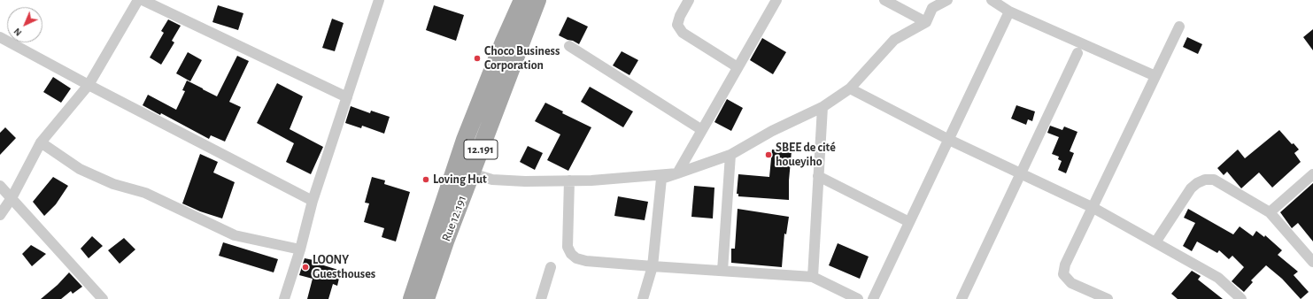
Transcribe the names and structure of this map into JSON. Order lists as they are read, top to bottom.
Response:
{
  "streets": {
    "main road": ["12.191", "Rue 12.191"]
  },
  "places": [
    "Choco Business Corporation",
    "SBEE de cité houeyiho",
    "Loving Hut",
    "LOONY Guesthouses"
  ],
  "north": "bottom left"
}
